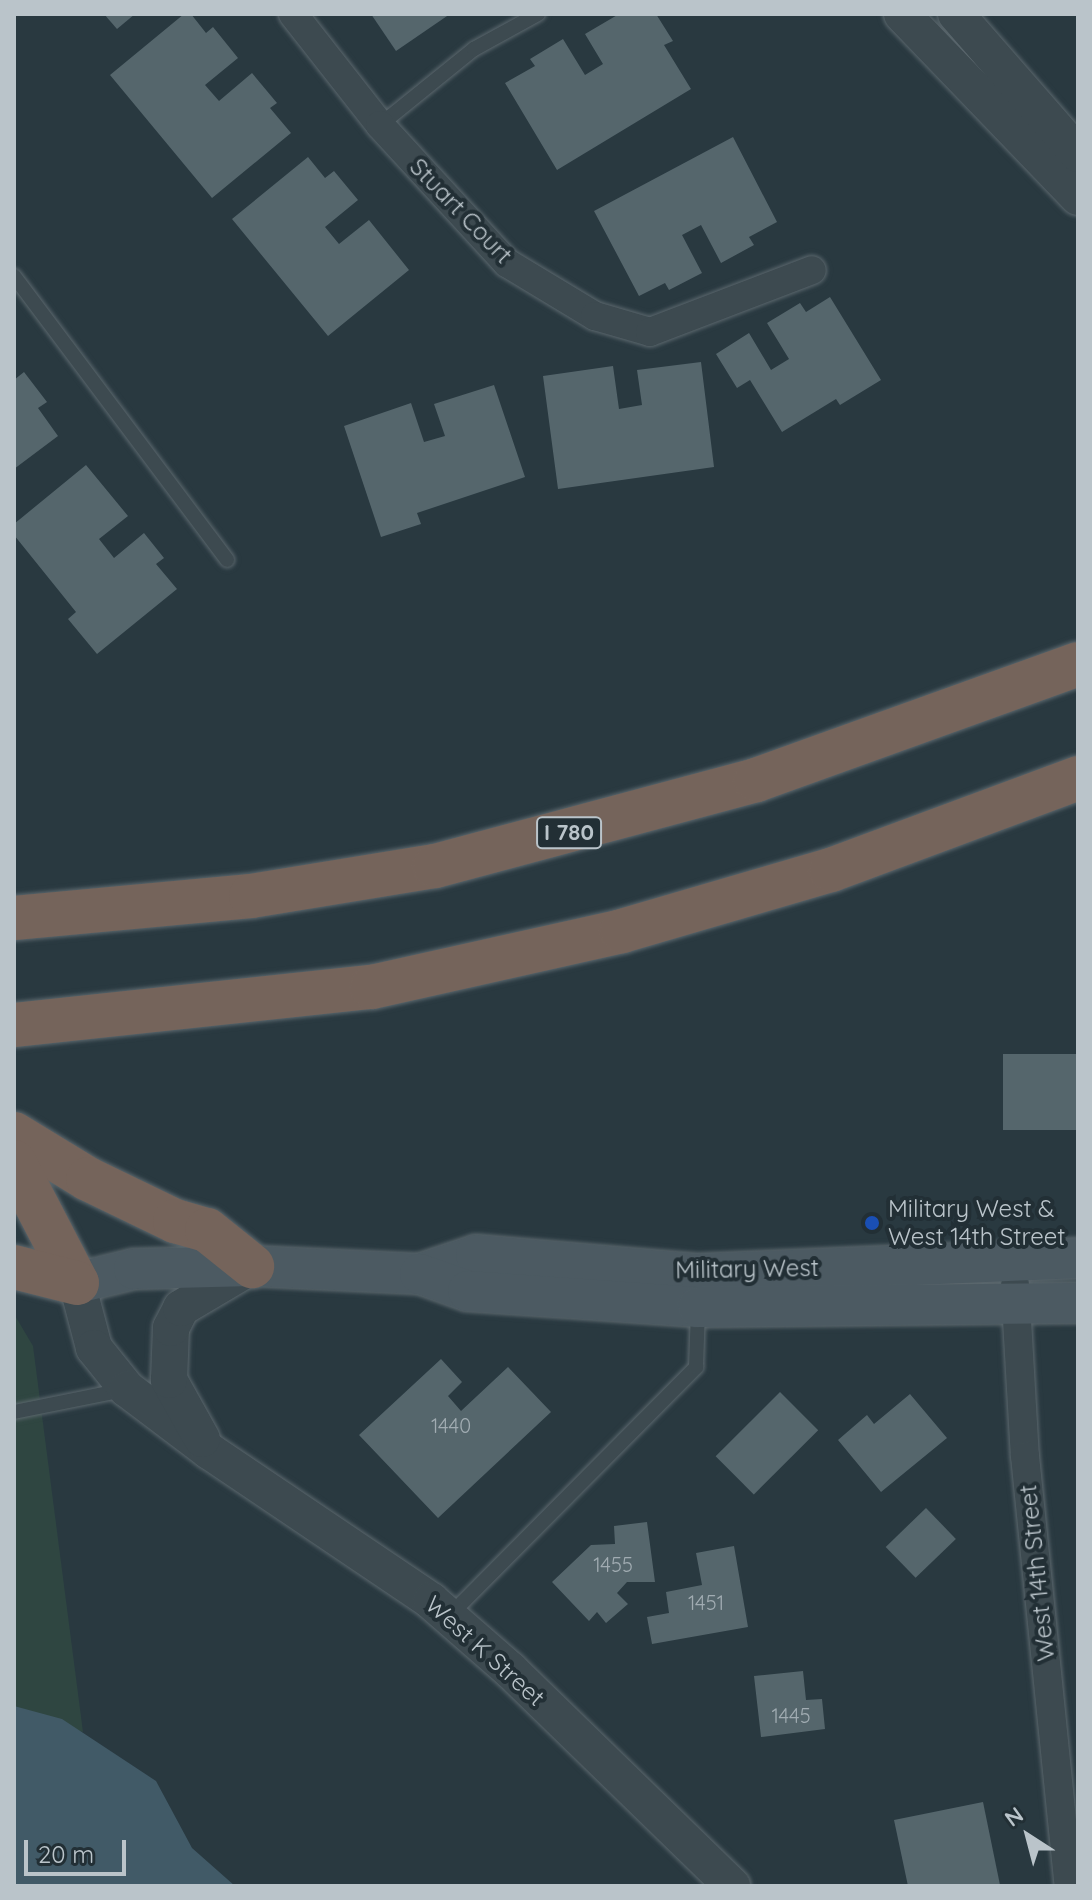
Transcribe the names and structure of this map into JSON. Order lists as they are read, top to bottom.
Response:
{
  "streets": {
    "highway": ["I 780"],
    "main road": ["Military West"],
    "street": ["Stuart Court", "West 14th Street", "West K Street"]
  },
  "crossings": [
    ["Military West", "West 14th Street"],
    ["Military West", "West K Street"]
  ],
  "places": ["Military West & West 14th Street"],
  "house_numbers": [
    "1440",
    "1455",
    "1451",
    "1445"
  ],
  "scale_bar": "20 m",
  "north": "top left"
}
